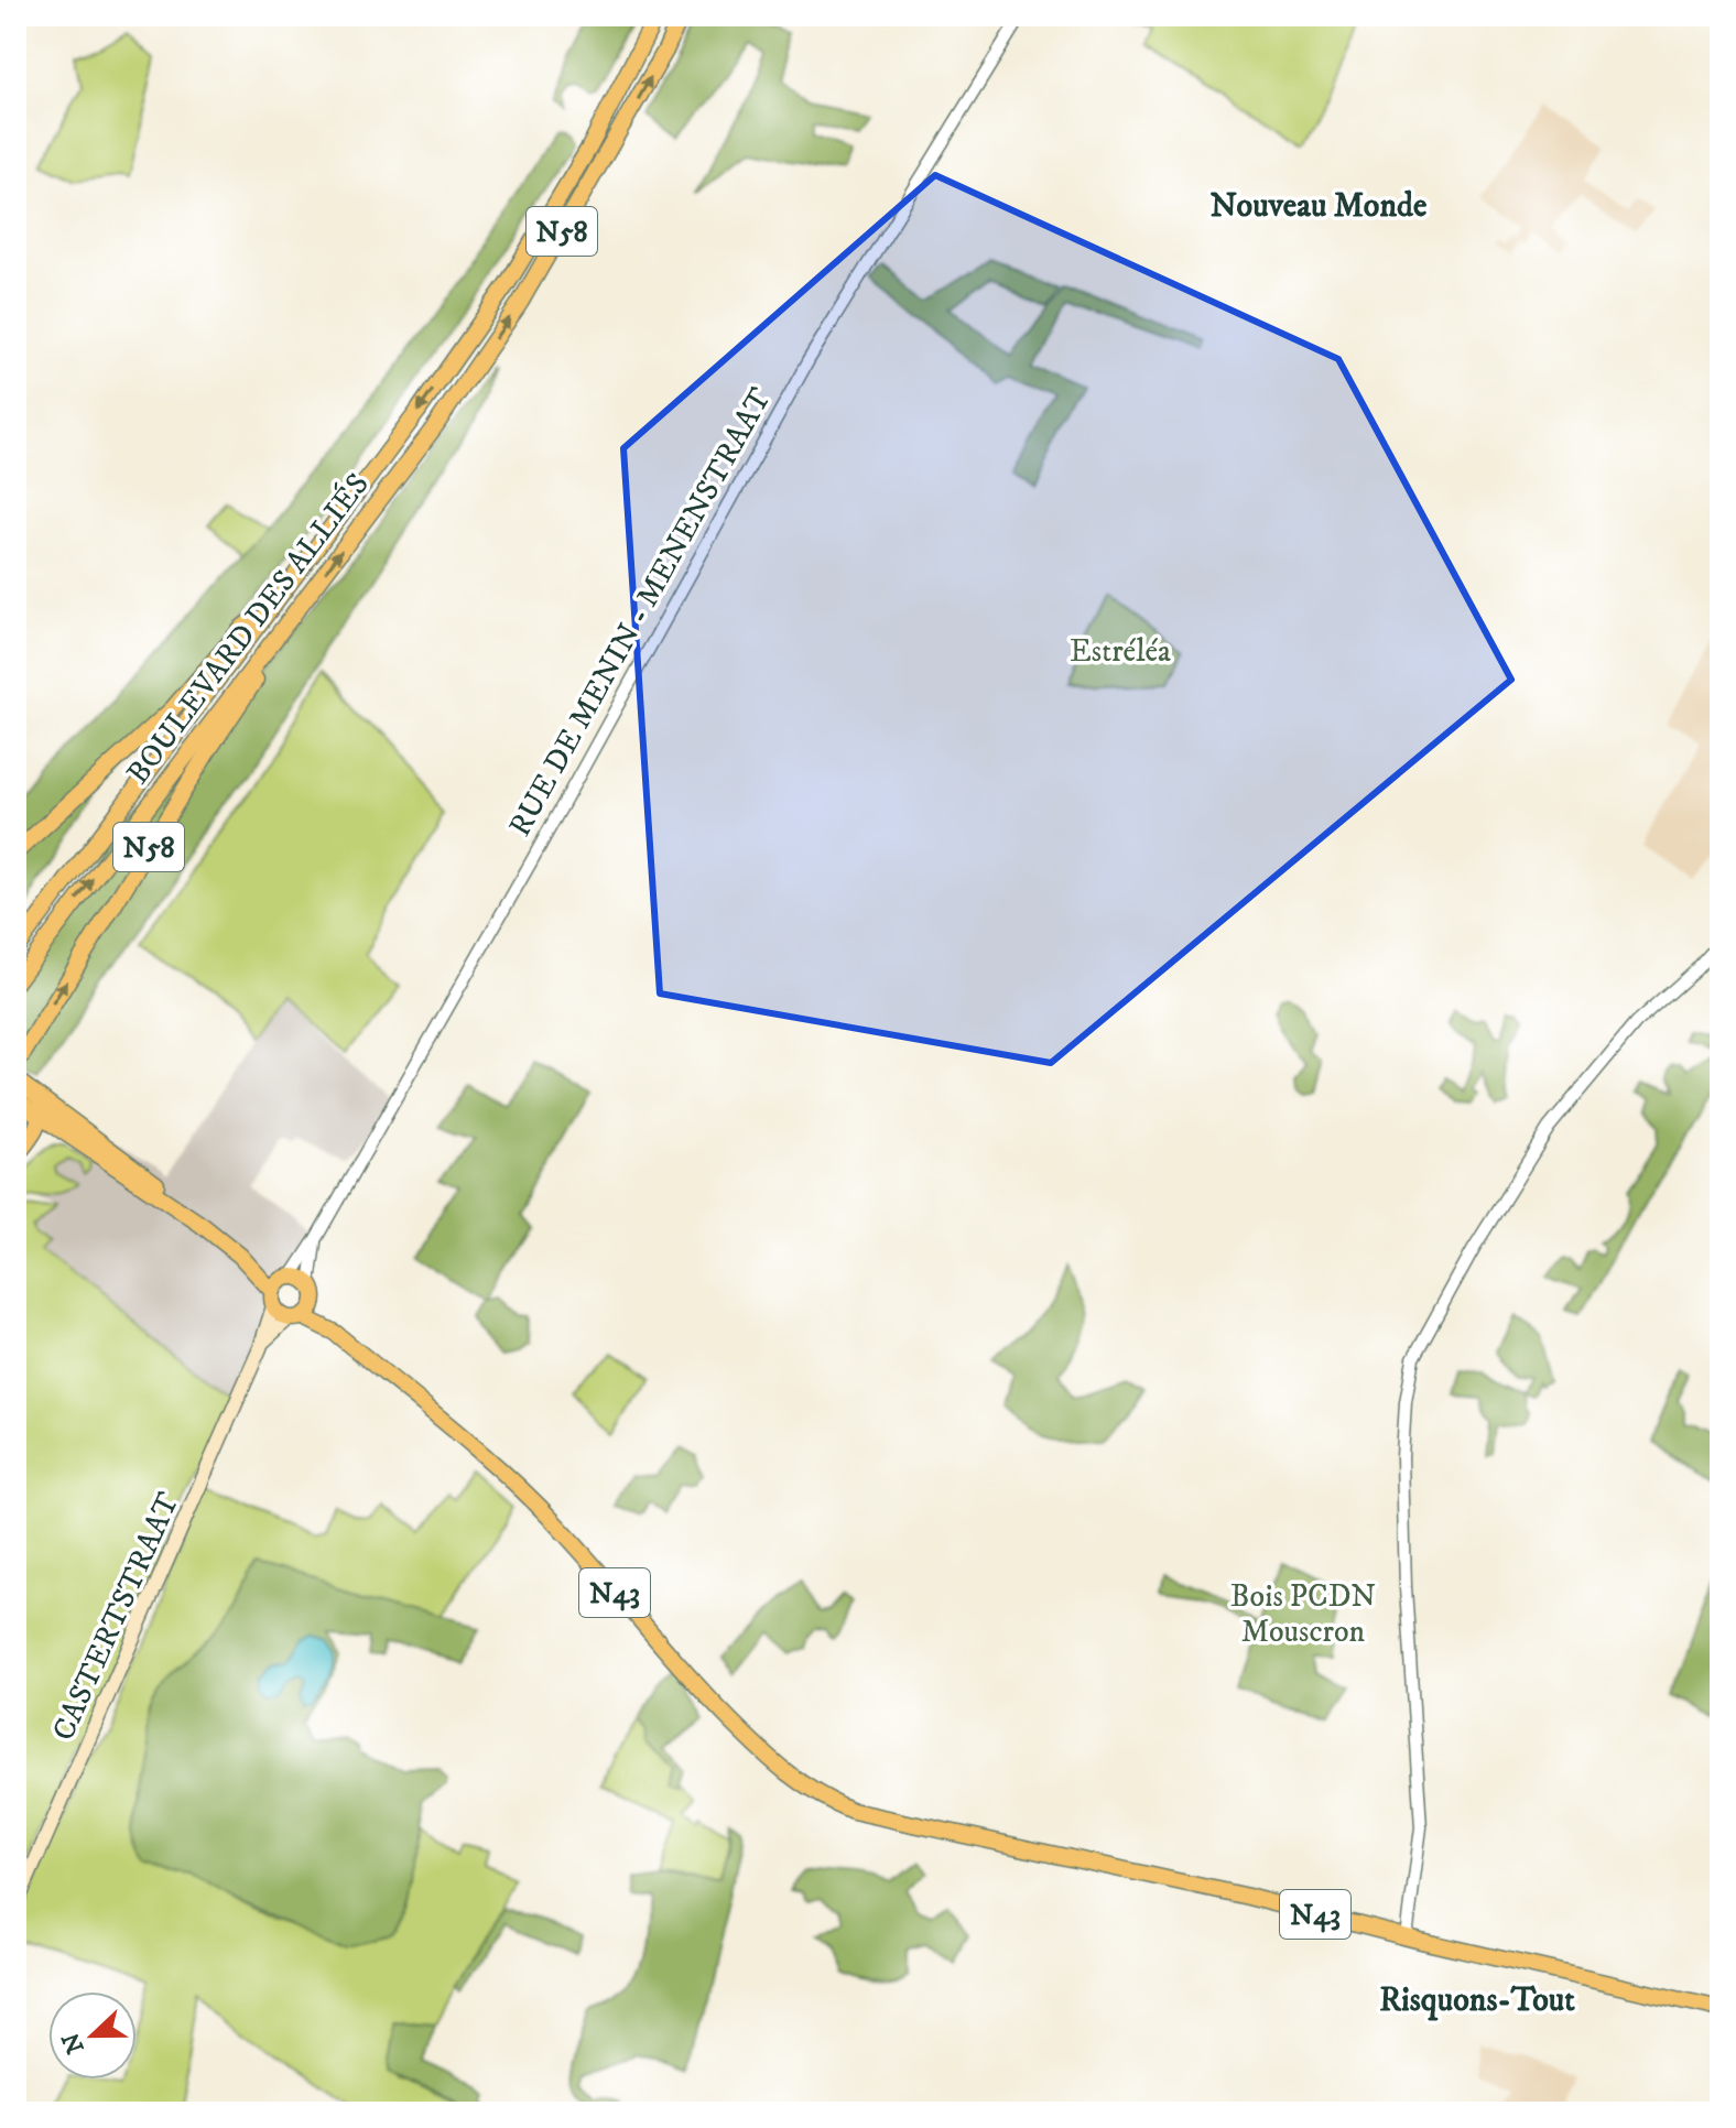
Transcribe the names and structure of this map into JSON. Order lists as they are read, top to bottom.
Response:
{
  "streets": {
    "main road": [
      "N58",
      "BOULEVARD DES ALLIÉS",
      "N43",
      "CASTERTSTRAAT"
    ],
    "street": ["RUE DE MENIN - MENENSTRAAT"]
  },
  "crossings": [
    ["N58", "BOULEVARD DES ALLIÉS"],
    ["RUE DE MENIN - MENENSTRAAT", "N43"],
    ["RUE DE MENIN - MENENSTRAAT", "CASTERTSTRAAT"],
    ["N43", "CASTERTSTRAAT"]
  ],
  "districts": ["Nouveau Monde", "Risquons-Tout"],
  "parks": ["Estréléa", "Bois PCDN Mouscron"],
  "north": "left"
}
